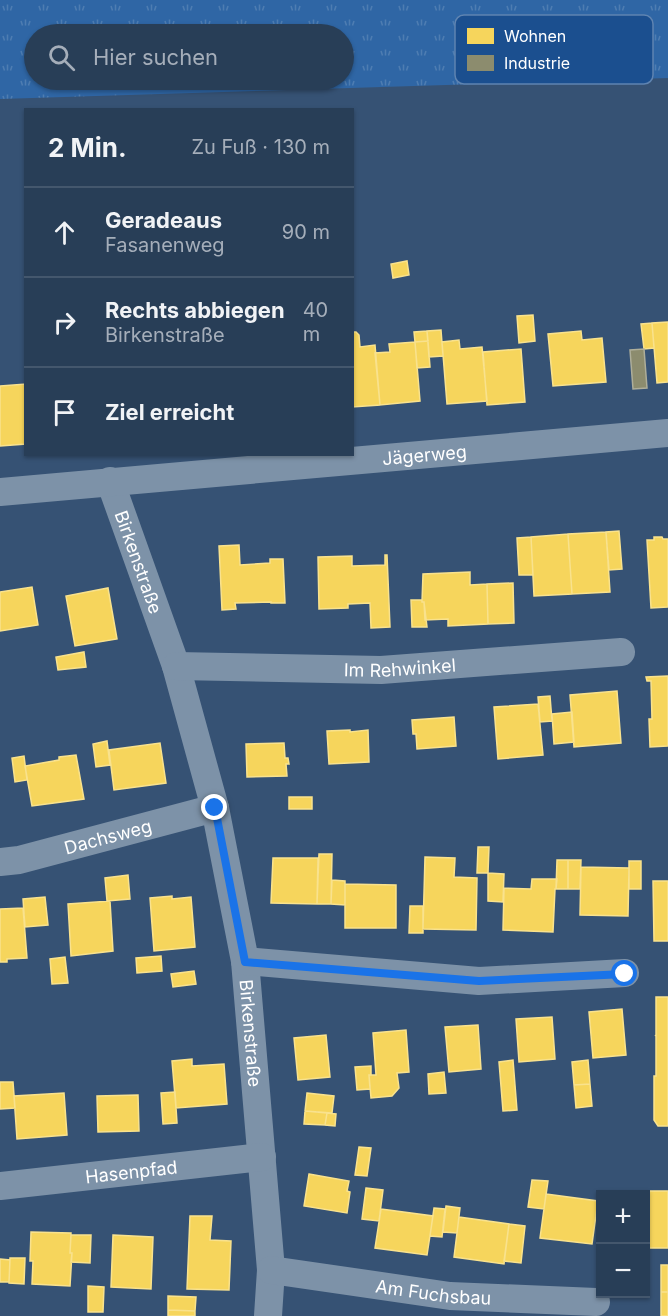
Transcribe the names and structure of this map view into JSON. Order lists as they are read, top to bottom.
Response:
{
  "streets": {
    "street": [
      "Jägerweg",
      "Birkenstraße",
      "Im Rehwinkel",
      "Dachsweg",
      "Hasenpfad",
      "Am Fuchsbau"
    ]
  },
  "crossings": [
    ["Jägerweg", "Birkenstraße"],
    ["Birkenstraße", "Im Rehwinkel"],
    ["Birkenstraße", "Dachsweg"],
    ["Birkenstraße", "Hasenpfad"],
    ["Birkenstraße", "Am Fuchsbau"]
  ],
  "legend": ["Wohnen", "Industrie"],
  "page": {
    "search": "Hier suchen",
    "heading": ["2 Min.", "Zu Fuß · 130 m"],
    "list": [
      ["Geradeaus", "Fasanenweg", "90 m"],
      ["Rechts abbiegen", "Birkenstraße", "40 m"],
      "Ziel erreicht"
    ],
    "map_buttons": ["+", "−"]
  }
}
